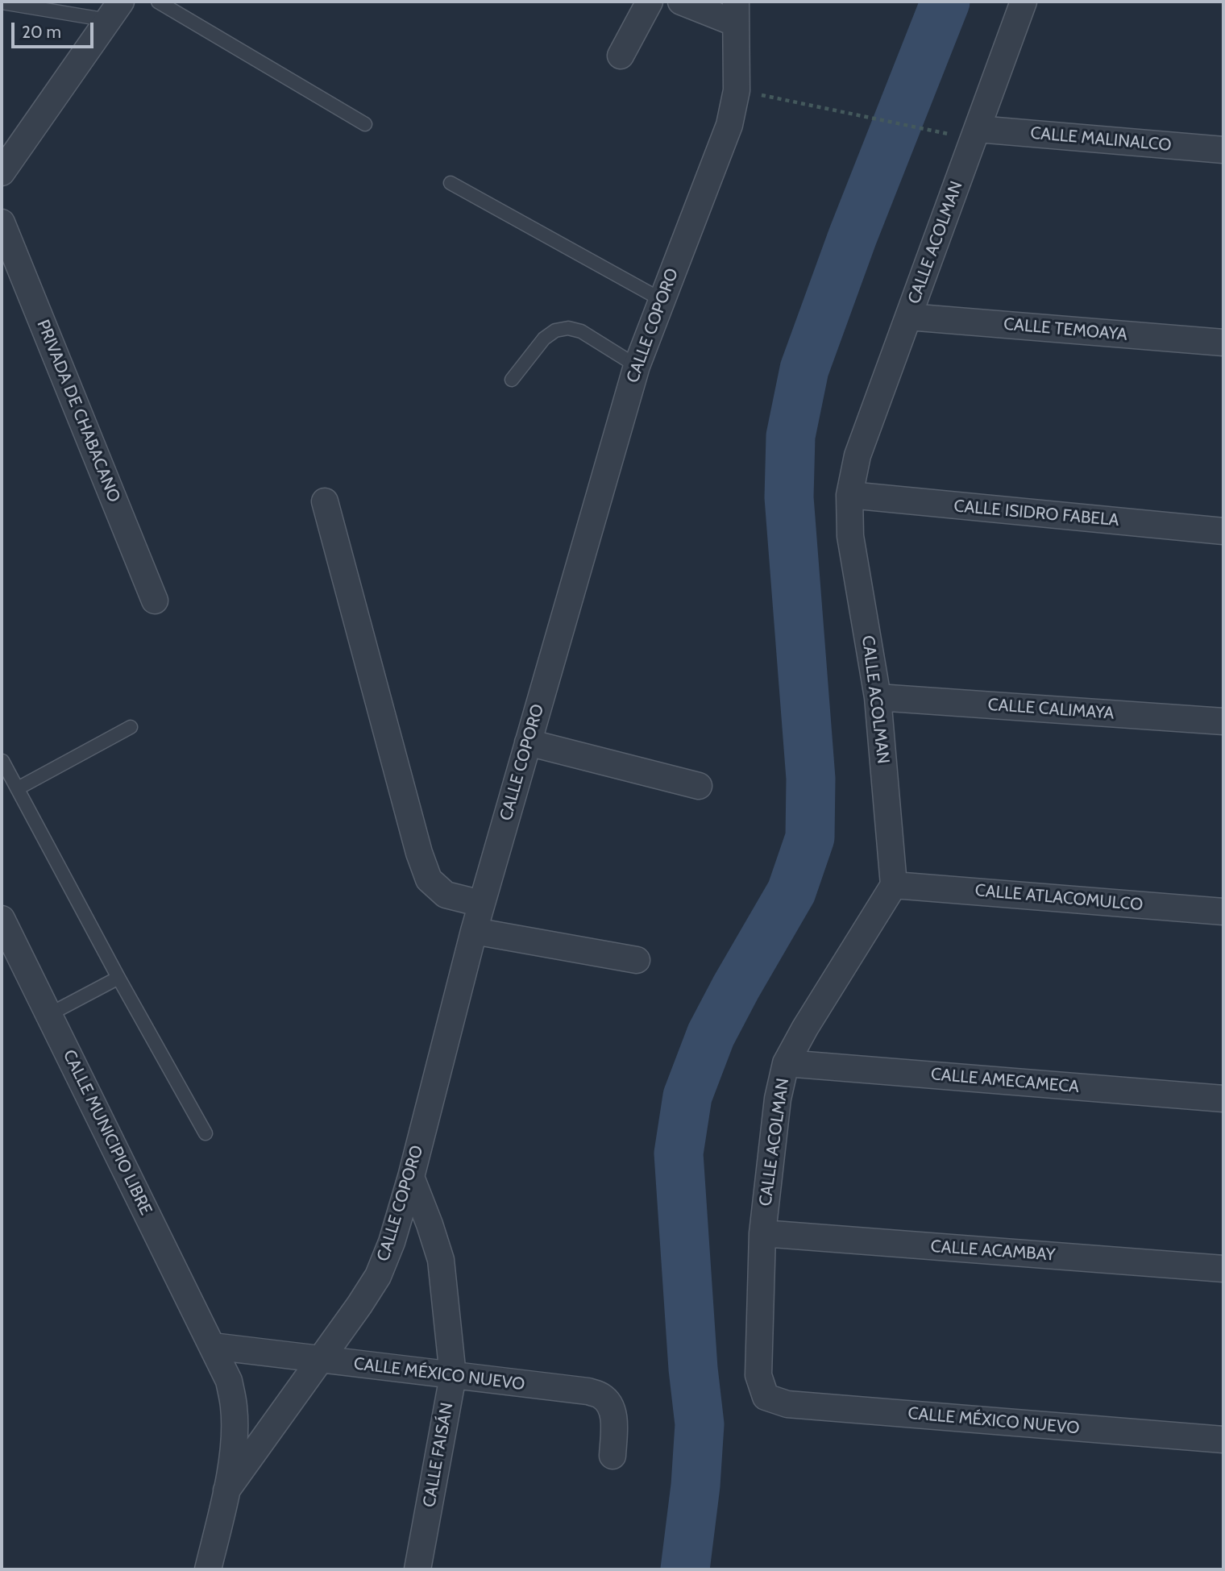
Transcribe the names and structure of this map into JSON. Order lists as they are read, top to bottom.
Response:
{
  "streets": {
    "street": [
      "CALLE MALINALCO",
      "CALLE ACOLMAN",
      "CALLE COPORO",
      "CALLE TEMOAYA",
      "PRIVADA DE CHABACANO",
      "CALLE ISIDRO FABELA",
      "CALLE CALIMAYA",
      "CALLE ATLACOMULCO",
      "CALLE AMECAMECA",
      "CALLE MUNICIPIO LIBRE",
      "CALLE ACAMBAY",
      "CALLE MÉXICO NUEVO",
      "CALLE FAISÁN"
    ]
  },
  "crossings": [
    ["CALLE MALINALCO", "CALLE ACOLMAN"],
    ["CALLE ACOLMAN", "CALLE TEMOAYA"],
    ["CALLE ACOLMAN", "CALLE ISIDRO FABELA"],
    ["CALLE ACOLMAN", "CALLE CALIMAYA"],
    ["CALLE ACOLMAN", "CALLE ATLACOMULCO"],
    ["CALLE ACOLMAN", "CALLE AMECAMECA"],
    ["CALLE ACOLMAN", "CALLE ACAMBAY"],
    ["CALLE ACOLMAN", "CALLE MÉXICO NUEVO"],
    ["CALLE COPORO", "CALLE MUNICIPIO LIBRE"],
    ["CALLE COPORO", "CALLE MÉXICO NUEVO"],
    ["CALLE COPORO", "CALLE FAISÁN"],
    ["CALLE MUNICIPIO LIBRE", "CALLE MÉXICO NUEVO"],
    ["CALLE MÉXICO NUEVO", "CALLE FAISÁN"]
  ],
  "scale_bar": "20 m"
}
